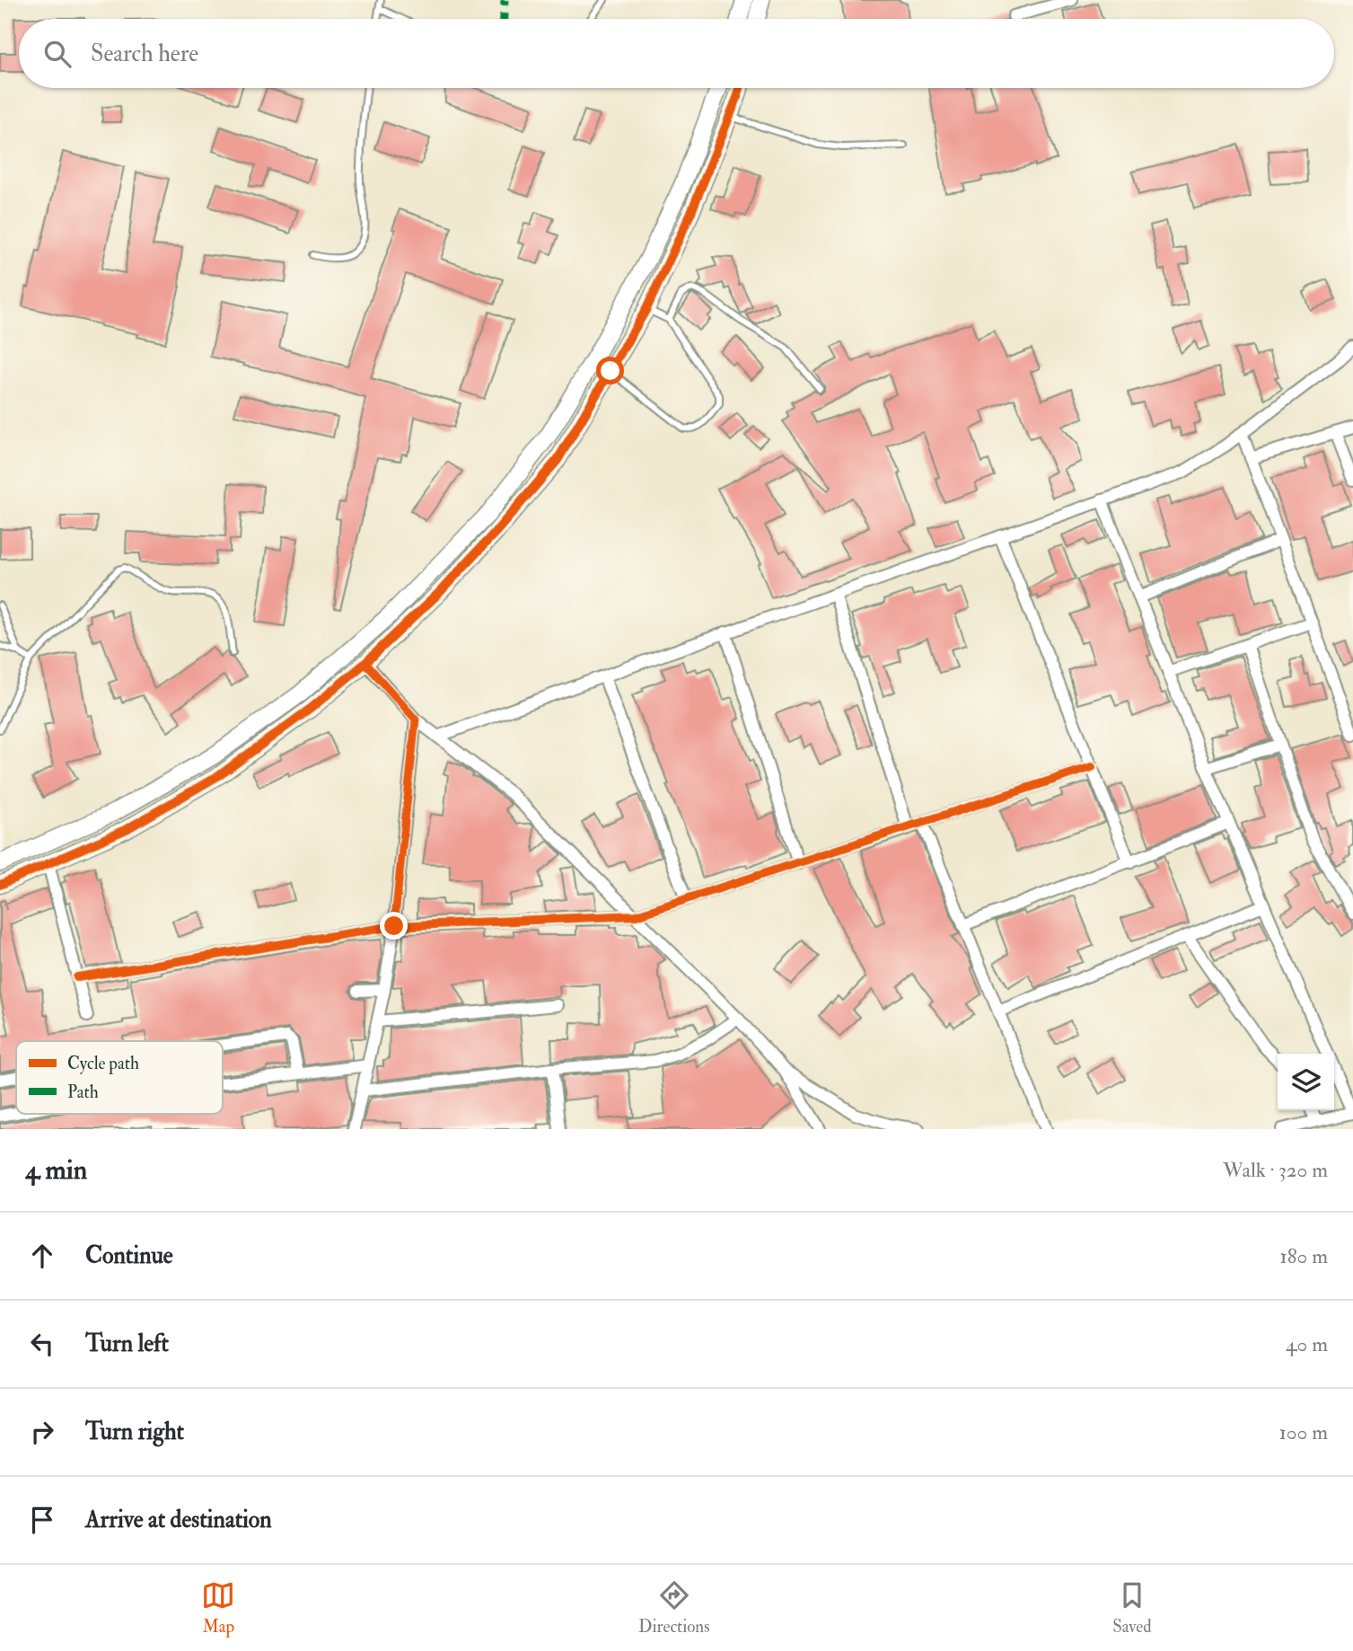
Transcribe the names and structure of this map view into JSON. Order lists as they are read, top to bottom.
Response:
{
  "legend": ["Cycle path", "Path"],
  "page": {
    "search": "Search here",
    "heading": ["4 min", "Walk · 320 m"],
    "list": [
      ["Continue", "180 m"],
      ["Turn left", "40 m"],
      ["Turn right", "100 m"],
      "Arrive at destination"
    ],
    "nav": ["Map", "Directions", "Saved"]
  }
}
